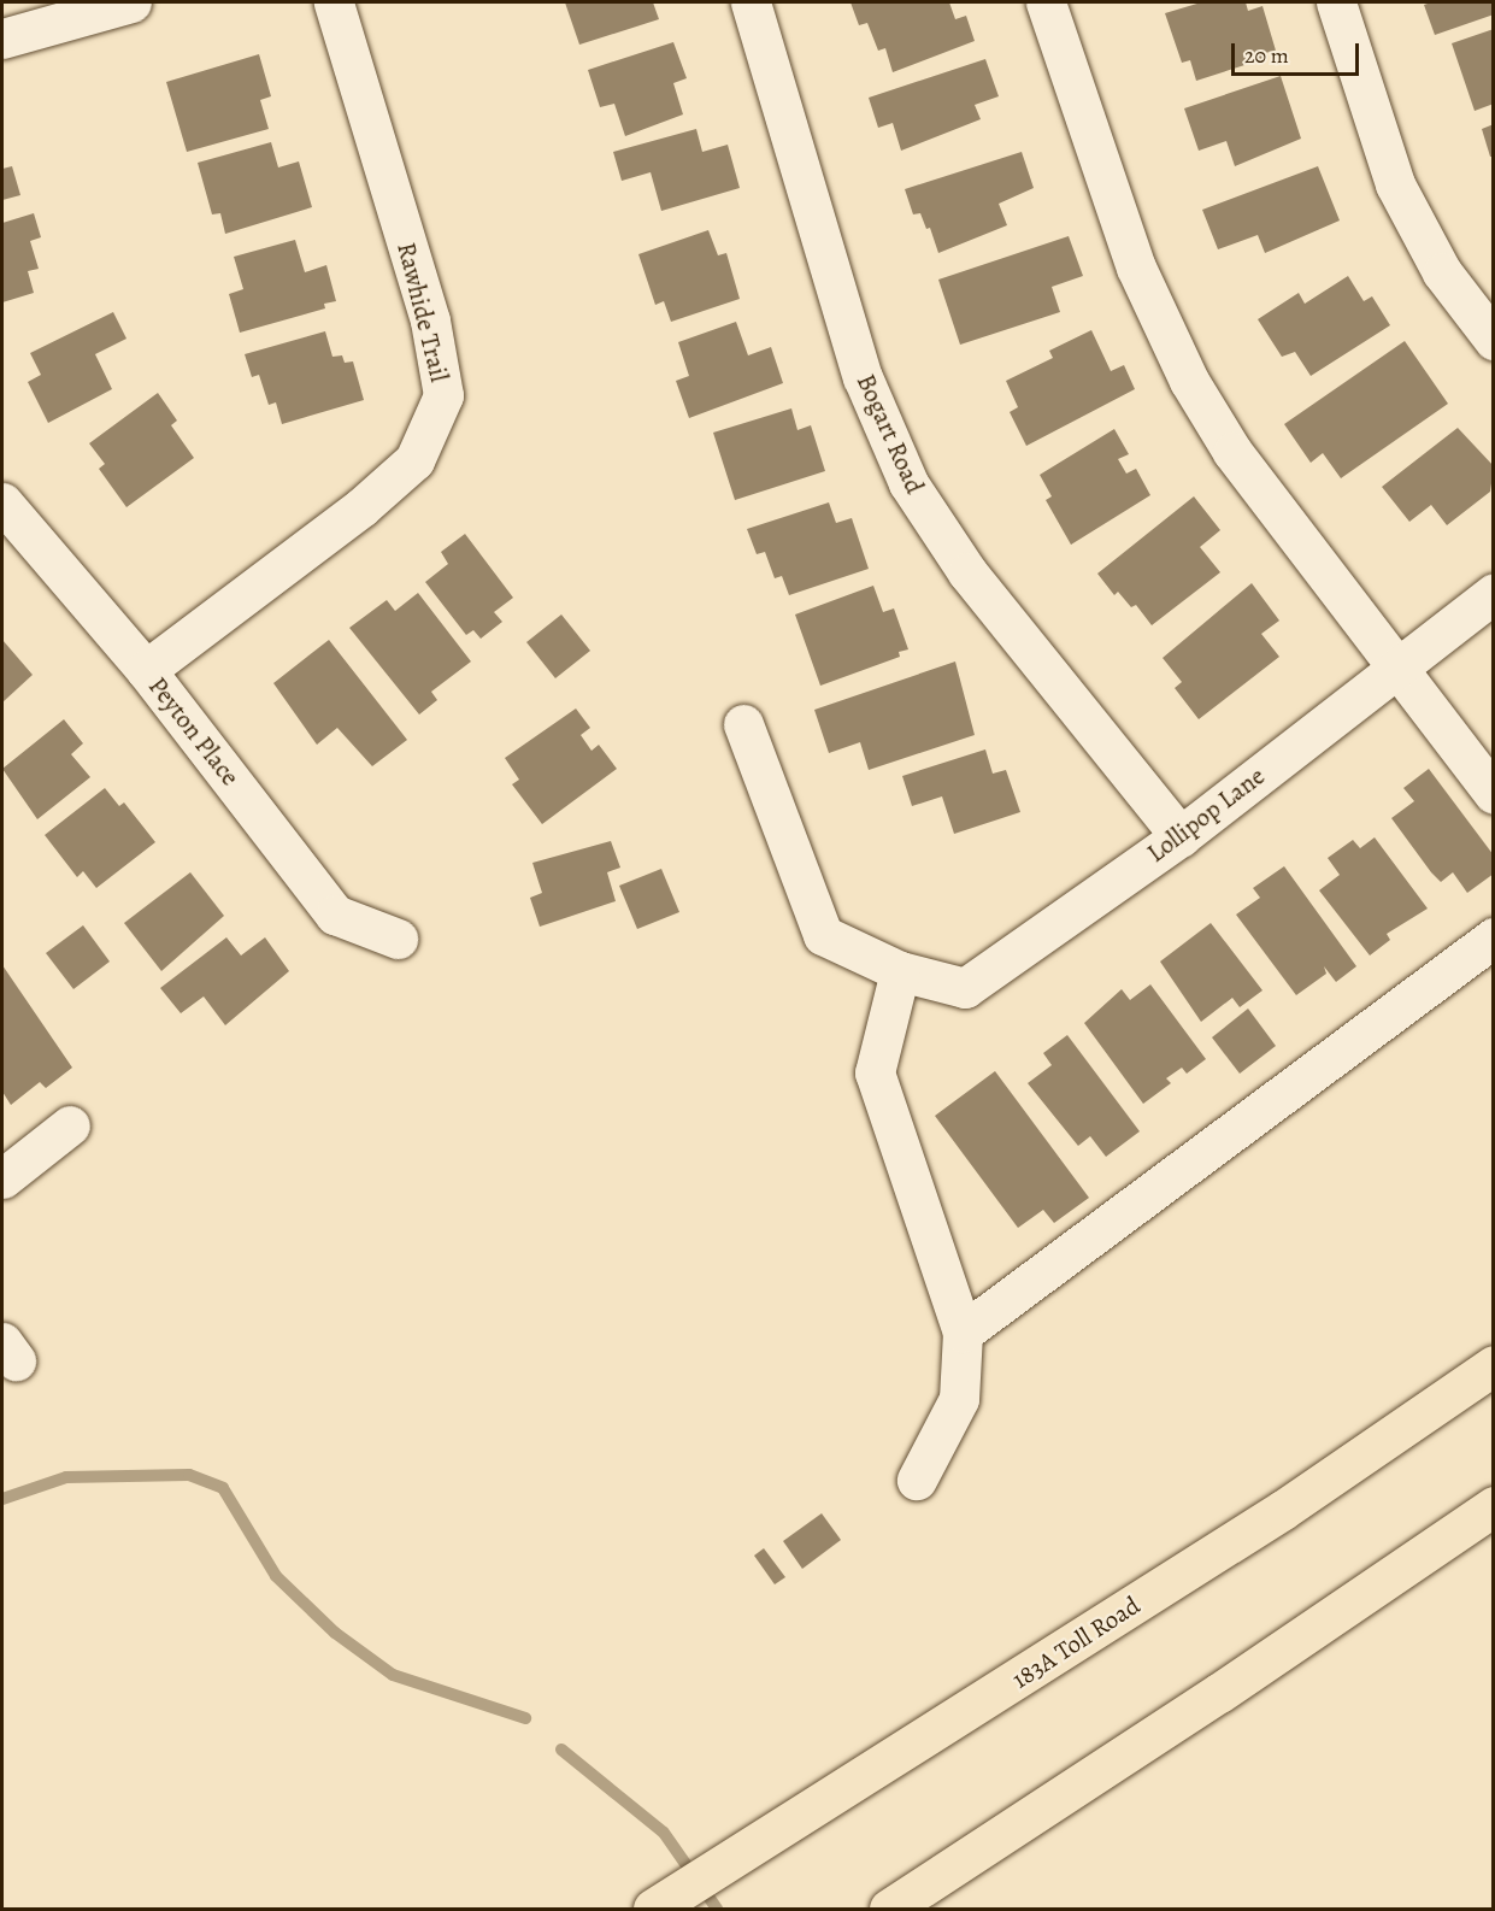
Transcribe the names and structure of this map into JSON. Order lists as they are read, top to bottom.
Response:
{
  "streets": {
    "highway": ["183A Toll Road"],
    "street": [
      "Rawhide Trail",
      "Bogart Road",
      "Peyton Place",
      "Lollipop Lane"
    ]
  },
  "crossings": [
    ["Rawhide Trail", "Peyton Place"],
    ["Bogart Road", "Lollipop Lane"]
  ],
  "scale_bar": "20 m"
}
